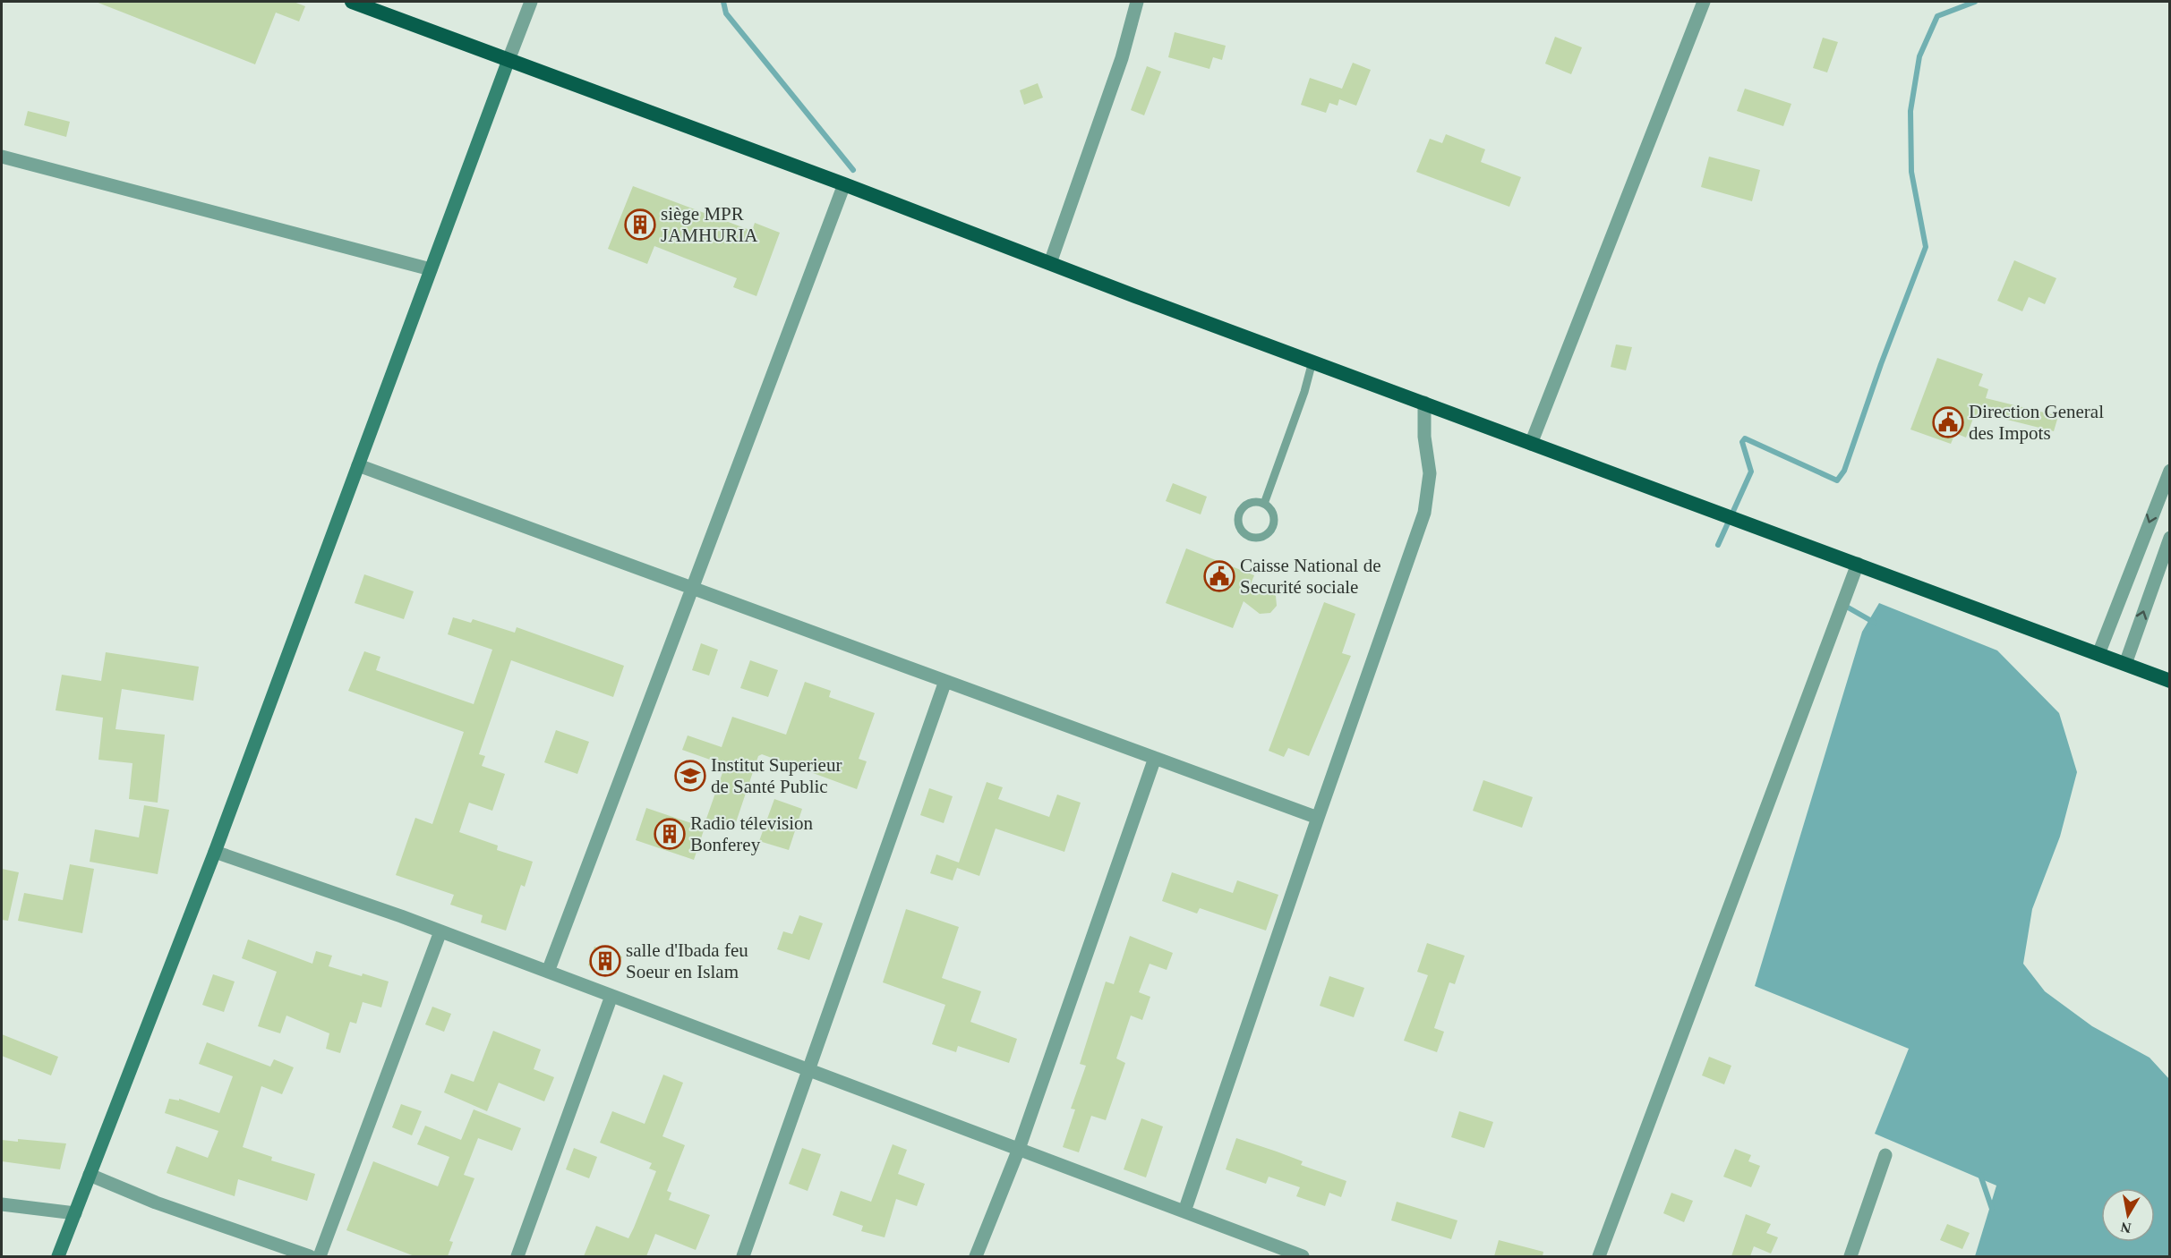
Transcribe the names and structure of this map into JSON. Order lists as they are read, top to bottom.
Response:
{
  "places": {
    "building": ["siège MPR JAMHURIA", "Radio télevision Bonferey", "salle d'Ibada feu Soeur en Islam"],
    "public building": ["Direction General des Impots", "Caisse National de Securité sociale"],
    "school or university": ["Institut Superieur de Santé Public"]
  },
  "north": "bottom"
}
